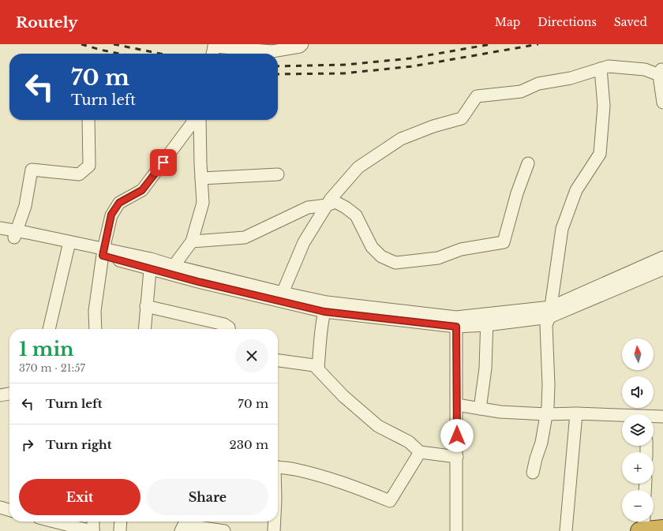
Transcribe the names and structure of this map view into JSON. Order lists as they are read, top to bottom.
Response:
{
  "north": "top",
  "page": {
    "header": "Routely",
    "nav": ["Map", "Directions", "Saved"],
    "turn": ["70 m", "Turn left"],
    "heading": ["1 min", "370 m · 21:57"],
    "map_buttons": ["+", "−"],
    "list": [
      {
        "name": "Turn left",
        "value": "70 m"
      },
      {
        "name": "Turn right",
        "value": "230 m"
      }
    ],
    "buttons": ["Exit", "Share"]
  }
}
